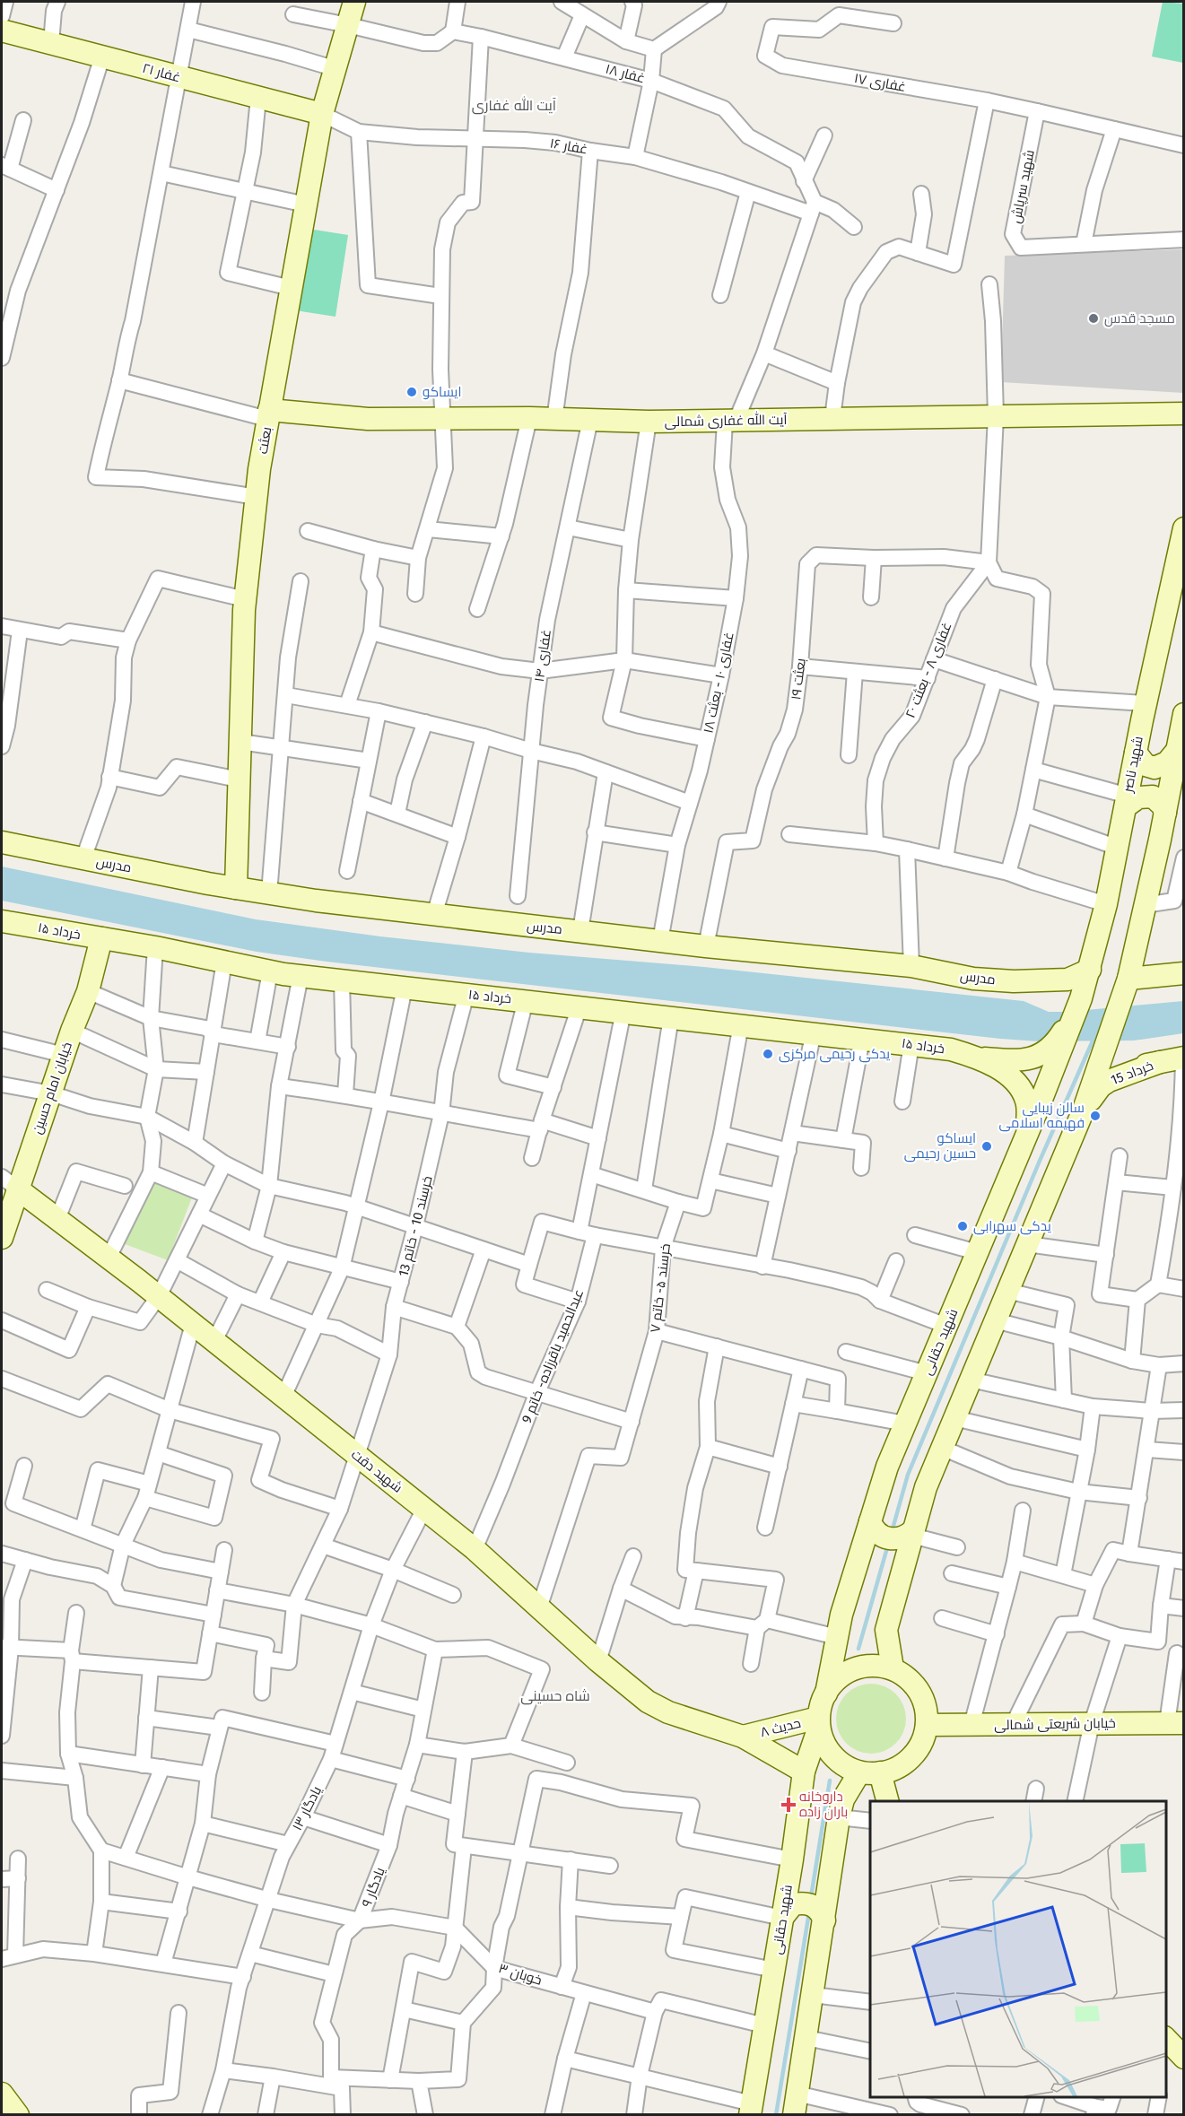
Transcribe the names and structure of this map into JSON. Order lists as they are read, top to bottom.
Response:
{
  "streets": {
    "street": [
      "غفار ۲۱",
      "غفار ۱۸",
      "غفاری ۱۷",
      "غفار ۱۶",
      "شهید سرپاش",
      "آیت الله غفاری شمالی",
      "بعثت",
      "غفاری ۱۴",
      "غفاری ۸ - بعثت ۲۰",
      "بعثت ۱۹",
      "غفاری ۱۰ - بعثت ۱۸",
      "شهید ناصر",
      "مدرس",
      "۱۵ خرداد",
      "15 خرداد",
      "خیابان امام حسین",
      "خرسند 10 - خاتم 13",
      "خرسند ۵- خاتم ۷",
      "شهید حقانی",
      "عبدالحمید باقرزاده- خاتم 9",
      "شهید دقت",
      "خیابان شریعتی شمالی",
      "حدیث ۸",
      "یادگار ۱۳",
      "یادگار ۹",
      "خوبان ۳"
    ]
  },
  "crossings": [
    ["غفار ۲۱", "غفار ۱۶"],
    ["غفار ۲۱", "بعثت"],
    ["غفار ۱۸", "غفار ۱۶"],
    ["غفار ۱۸", "غفاری ۱۰ - بعثت ۱۸"],
    ["غفار ۱۶", "بعثت"],
    ["غفار ۱۶", "غفاری ۱۰ - بعثت ۱۸"],
    ["آیت الله غفاری شمالی", "بعثت"],
    ["آیت الله غفاری شمالی", "غفاری ۱۴"],
    ["آیت الله غفاری شمالی", "غفاری ۱۰ - بعثت ۱۸"],
    ["بعثت", "مدرس"],
    ["غفاری ۸ - بعثت ۲۰", "بعثت ۱۹"],
    ["بعثت ۱۹", "مدرس"],
    ["غفاری ۱۰ - بعثت ۱۸", "مدرس"],
    ["شهید ناصر", "مدرس"],
    ["شهید ناصر", "شهید حقانی"],
    ["۱۵ خرداد", "خیابان امام حسین"],
    ["۱۵ خرداد", "خرسند 10 - خاتم 13"],
    ["خیابان امام حسین", "شهید دقت"],
    ["خرسند 10 - خاتم 13", "شهید دقت"],
    ["خرسند ۵- خاتم ۷", "شهید دقت"],
    ["شهید حقانی", "شهید دقت"],
    ["شهید حقانی", "خیابان شریعتی شمالی"],
    ["شهید حقانی", "حدیث ۸"],
    ["عبدالحمید باقرزاده- خاتم 9", "شهید دقت"],
    ["شهید دقت", "حدیث ۸"],
    ["شهید دقت", "یادگار ۱۳"],
    ["خیابان شریعتی شمالی", "حدیث ۸"]
  ],
  "districts": ["آیت الله غفاری", "شاه حسینی"],
  "places": {
    "other": [
      "مسجد قدس",
      "ایساکو",
      "یدکی رحیمی مرکزی",
      "سالن زیبایی فهیمه اسلامی",
      "ایساکو حسین رحیمی",
      "یدکی سهرابی"
    ],
    "health": ["داروخانه باران زاده"]
  }
}
